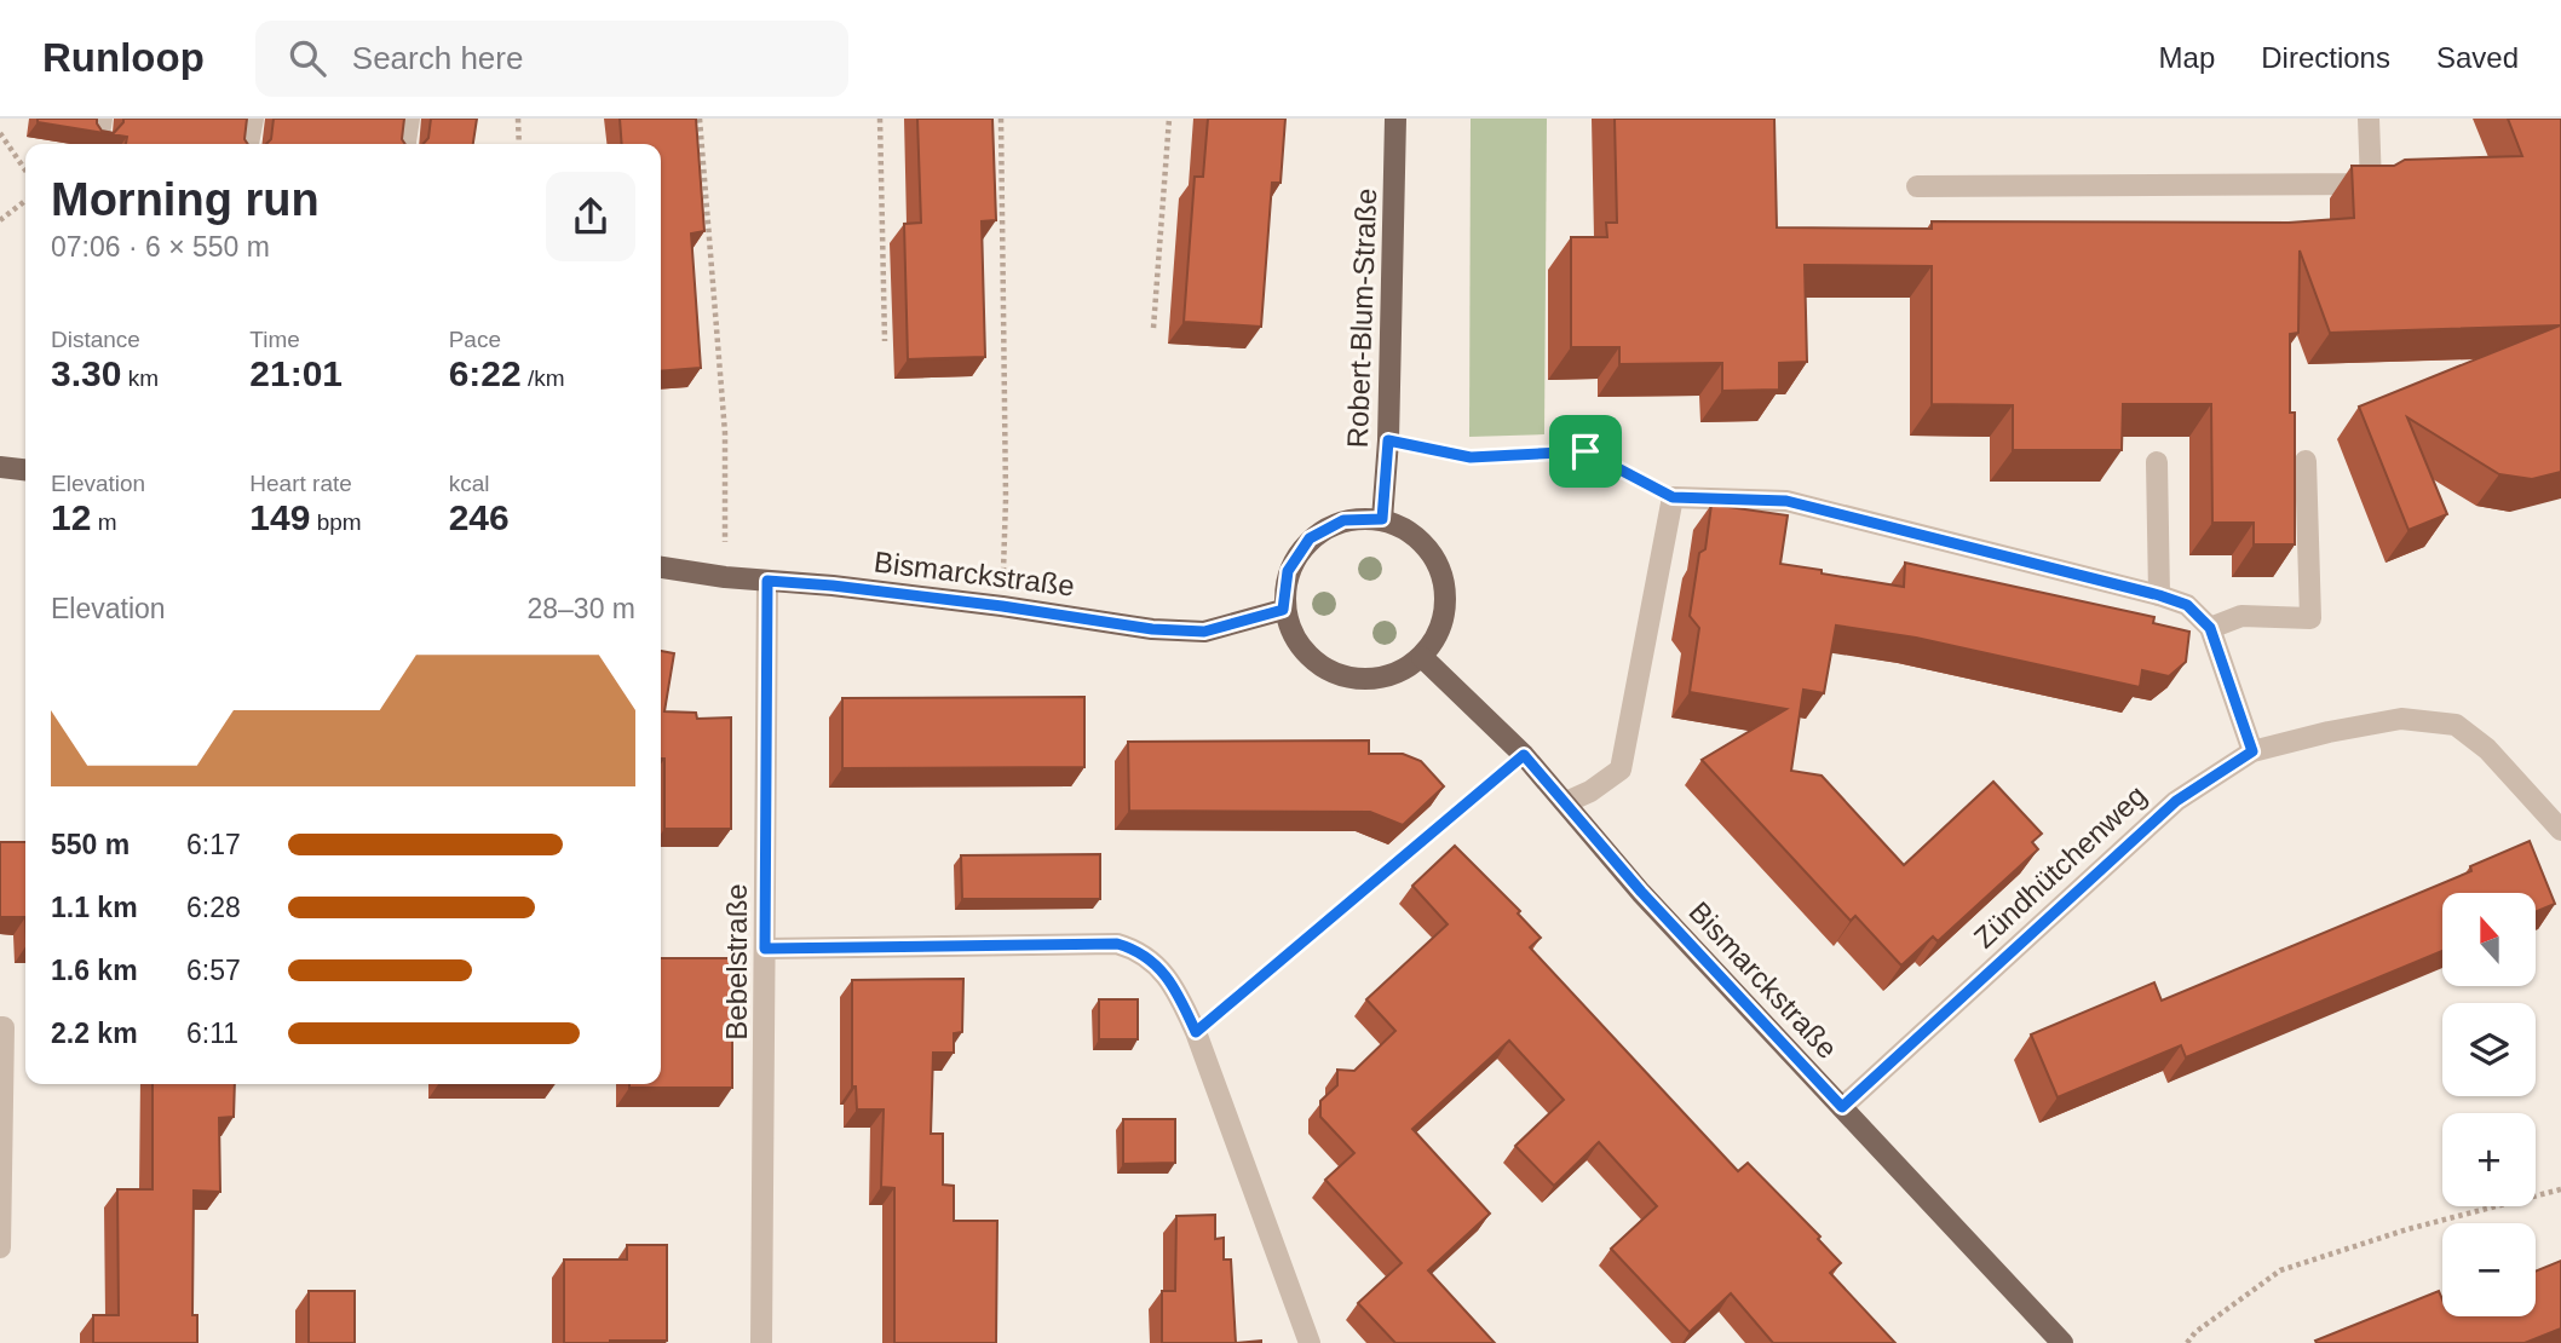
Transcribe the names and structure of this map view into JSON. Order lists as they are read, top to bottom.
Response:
{
  "streets": {
    "main road": ["Robert-Blum-Straße", "Bismarckstraße"],
    "street": ["Zündhütchenweg", "Bebelstraße"]
  },
  "crossings": [
    ["Robert-Blum-Straße", "Bismarckstraße"],
    ["Bismarckstraße", "Zündhütchenweg"],
    ["Bismarckstraße", "Bebelstraße"]
  ],
  "north": "top",
  "page": {
    "header": "Runloop",
    "search": "Search here",
    "nav": ["Map", "Directions", "Saved"],
    "heading": ["Morning run", "07:06 · 6 × 550 m"],
    "stats": [
      ["Distance", "3.30 km"],
      ["Time", "21:01"],
      ["Pace", "6:22 /km"],
      ["Elevation", "12 m"],
      ["Heart rate", "149 bpm"],
      ["kcal", "246"]
    ],
    "chart": ["Elevation", "28–30 m"],
    "list": [
      {
        "name": "550 m",
        "note": "6:17"
      },
      {
        "name": "1.1 km",
        "note": "6:28"
      },
      {
        "name": "1.6 km",
        "note": "6:57"
      },
      {
        "name": "2.2 km",
        "note": "6:11"
      }
    ],
    "map_buttons": ["+", "−"]
  }
}
